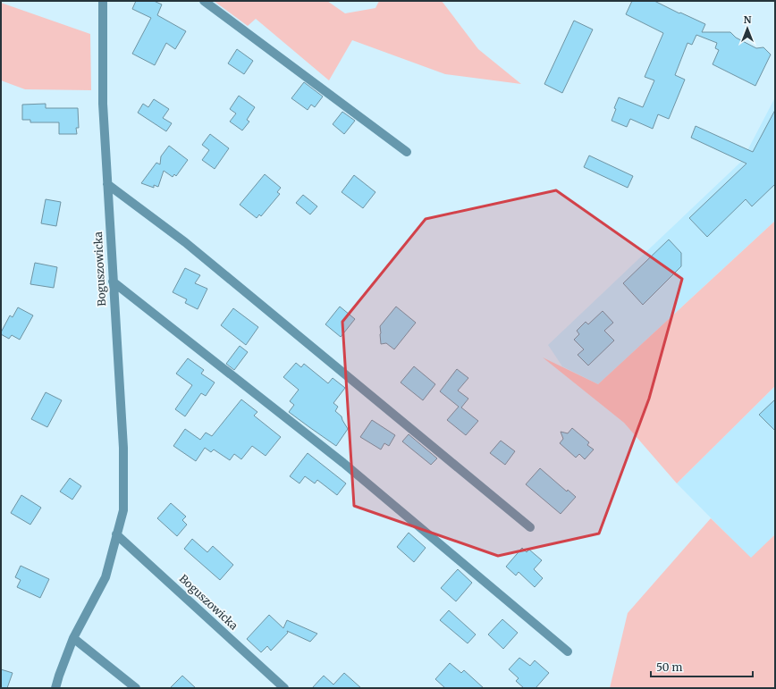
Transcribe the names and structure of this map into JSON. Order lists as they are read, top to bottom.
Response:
{
  "streets": {
    "street": ["Boguszowicka"]
  },
  "scale_bar": "50 m",
  "north": "top"
}
